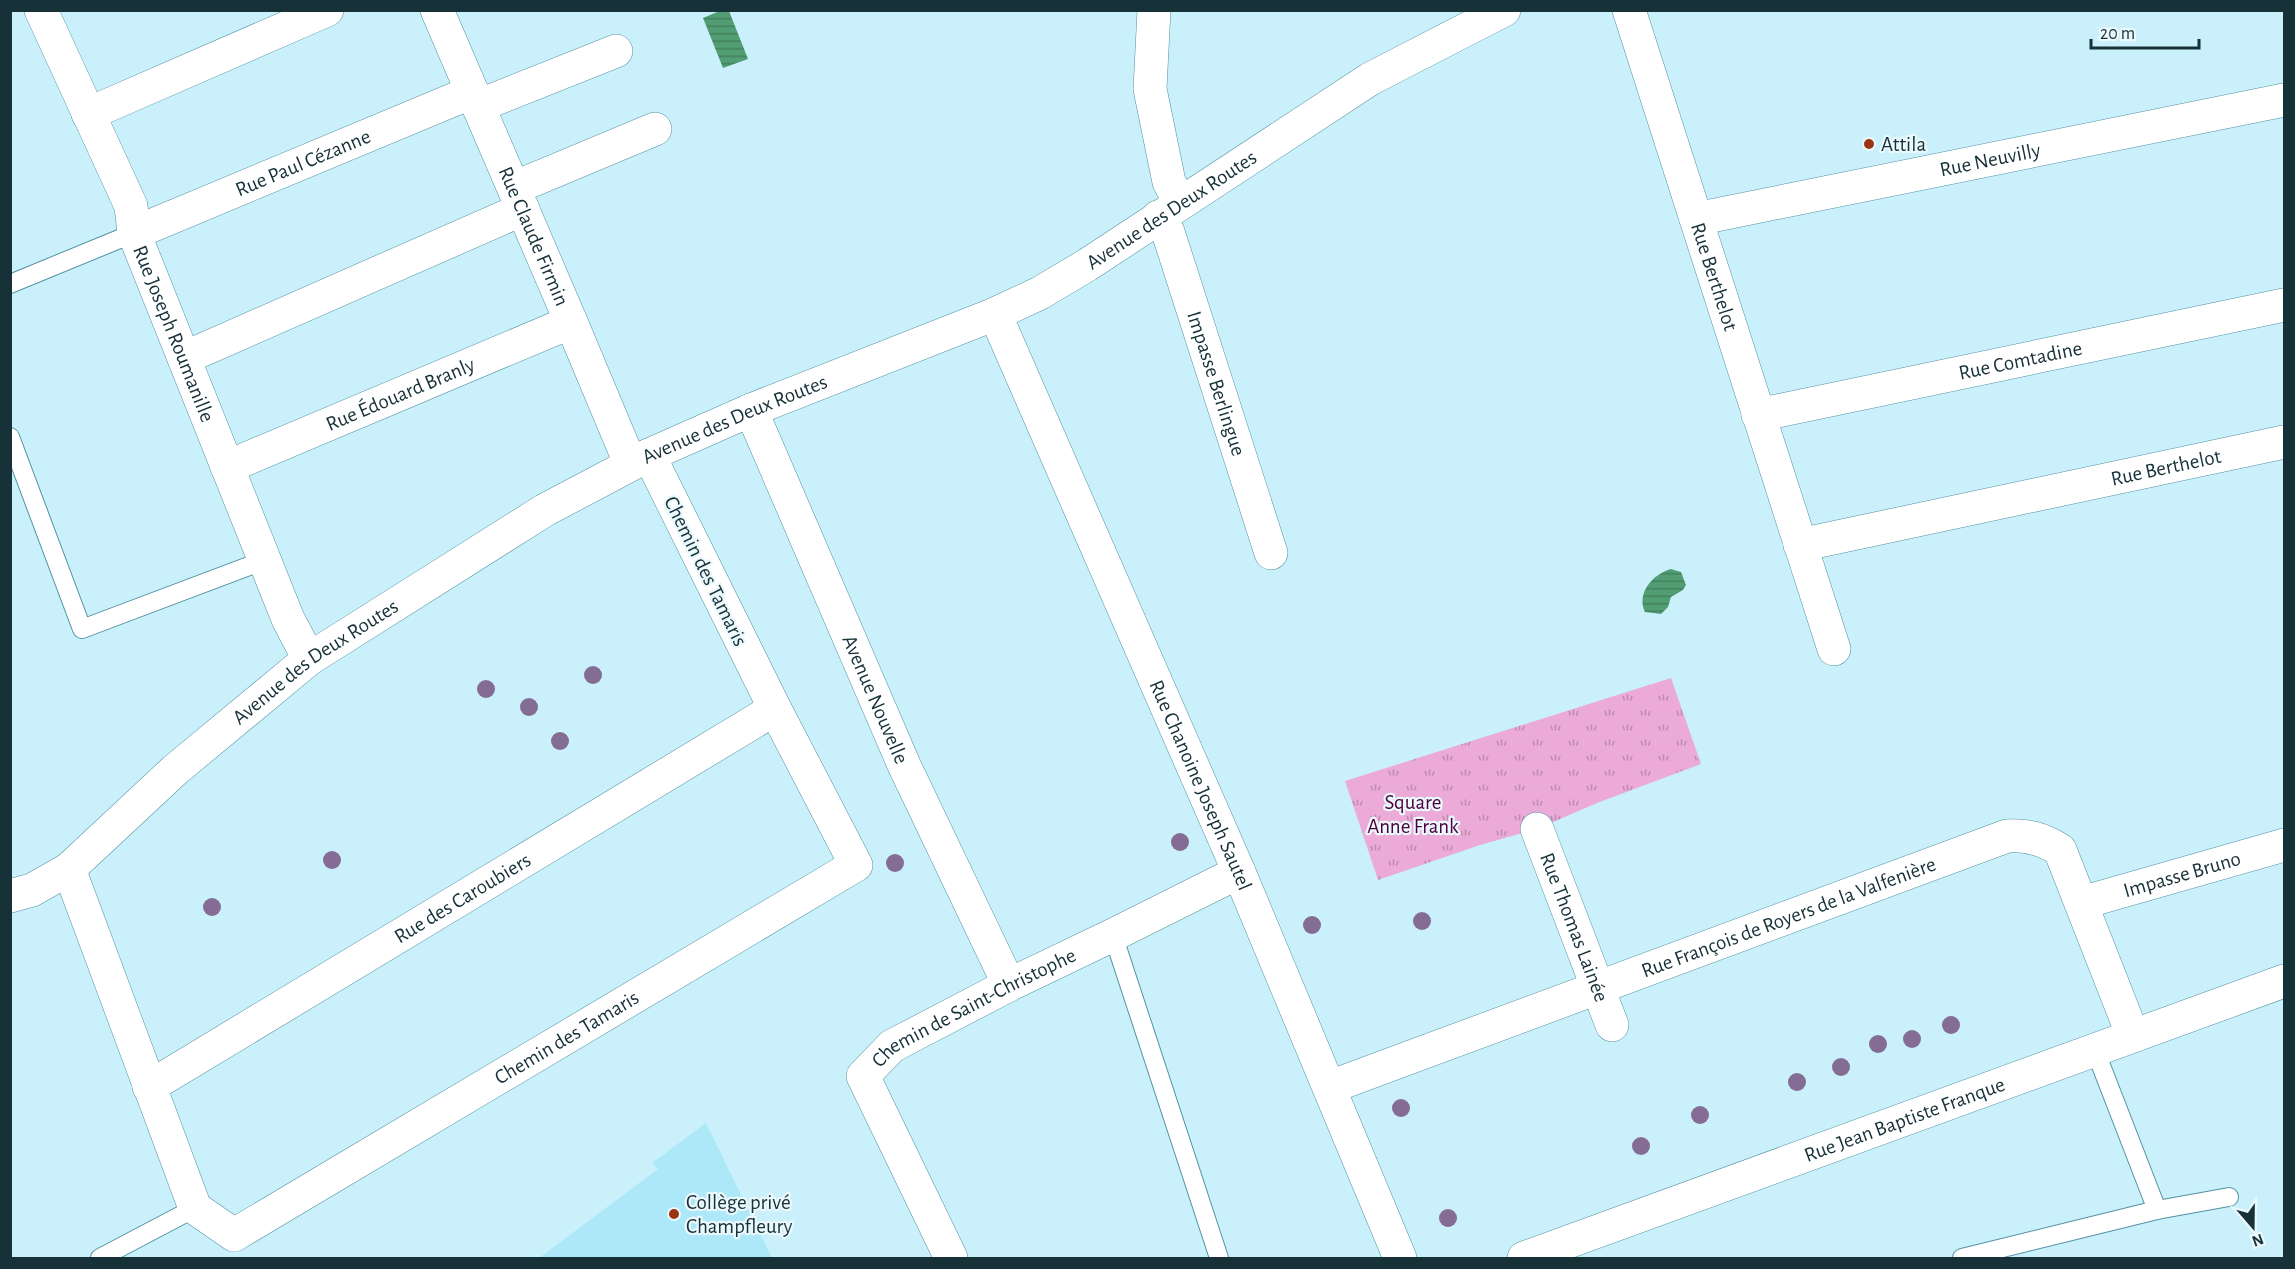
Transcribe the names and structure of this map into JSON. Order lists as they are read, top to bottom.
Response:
{
  "streets": {
    "street": [
      "Rue Neuvilly",
      "Rue Paul Cézanne",
      "Avenue des Deux Routes",
      "Rue Claude Firmin",
      "Rue Berthelot",
      "Rue Joseph Roumanille",
      "Rue Comtadine",
      "Impasse Berlingue",
      "Rue Édouard Branly",
      "Chemin des Tamaris",
      "Avenue Nouvelle",
      "Rue Chanoine Joseph Sautel",
      "Impasse Bruno",
      "Rue des Caroubiers",
      "Rue François de Royers de la Valfenière",
      "Rue Thomas Lainée",
      "Chemin de Saint-Christophe",
      "Rue Jean Baptiste Franque"
    ]
  },
  "crossings": [
    ["Rue Neuvilly", "Rue Berthelot"],
    ["Rue Paul Cézanne", "Rue Claude Firmin"],
    ["Rue Paul Cézanne", "Rue Joseph Roumanille"],
    ["Avenue des Deux Routes", "Rue Claude Firmin"],
    ["Avenue des Deux Routes", "Rue Joseph Roumanille"],
    ["Avenue des Deux Routes", "Impasse Berlingue"],
    ["Avenue des Deux Routes", "Chemin des Tamaris"],
    ["Avenue des Deux Routes", "Avenue Nouvelle"],
    ["Avenue des Deux Routes", "Rue Chanoine Joseph Sautel"],
    ["Rue Claude Firmin", "Rue Édouard Branly"],
    ["Rue Claude Firmin", "Chemin des Tamaris"],
    ["Rue Berthelot", "Rue Comtadine"],
    ["Rue Joseph Roumanille", "Rue Édouard Branly"],
    ["Chemin des Tamaris", "Rue des Caroubiers"],
    ["Avenue Nouvelle", "Chemin de Saint-Christophe"],
    ["Rue Chanoine Joseph Sautel", "Rue François de Royers de la Valfenière"],
    ["Rue Chanoine Joseph Sautel", "Chemin de Saint-Christophe"],
    ["Impasse Bruno", "Rue François de Royers de la Valfenière"],
    ["Rue François de Royers de la Valfenière", "Rue Thomas Lainée"],
    ["Rue François de Royers de la Valfenière", "Rue Jean Baptiste Franque"]
  ],
  "parks": ["Square Anne Frank"],
  "places": ["Attila", "Collège privé Champfleury"],
  "scale_bar": "20 m",
  "north": "bottom"
}
